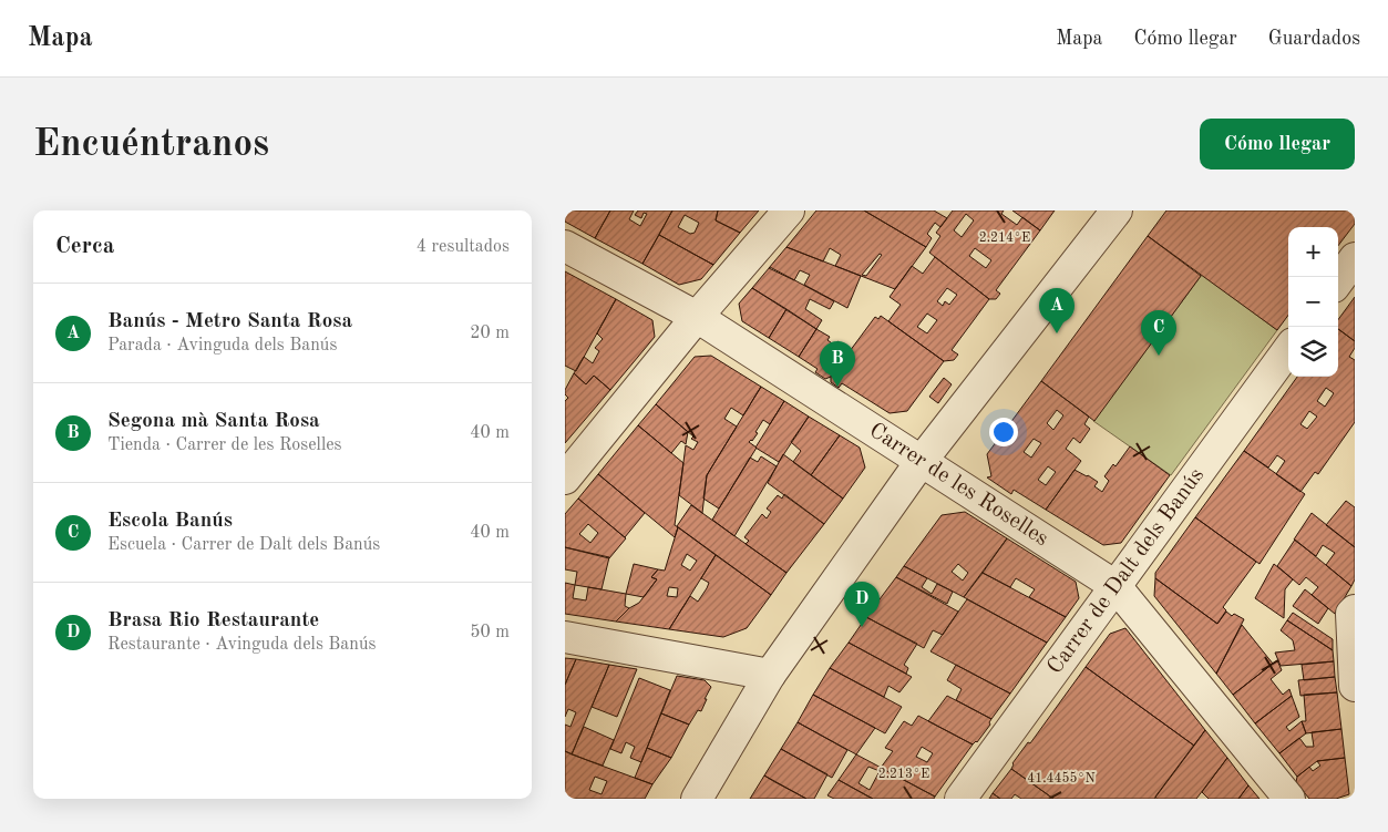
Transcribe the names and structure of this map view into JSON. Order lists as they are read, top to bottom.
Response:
{
  "streets": {
    "street": ["Carrer de les Roselles", "Carrer de Dalt dels Banús"]
  },
  "crossings": [
    ["Carrer de les Roselles", "Carrer de Dalt dels Banús"]
  ],
  "page": {
    "header": "Mapa",
    "nav": ["Mapa", "Cómo llegar", "Guardados"],
    "buttons": "Cómo llegar",
    "title": "Encuéntranos",
    "heading": ["Cerca", "4 resultados"],
    "map_buttons": ["+", "−"],
    "list": [
      {
        "mark": "A",
        "name": "Banús - Metro Santa Rosa",
        "note": "Parada · Avinguda dels Banús",
        "value": "20 m"
      },
      {
        "mark": "B",
        "name": "Segona mà Santa Rosa",
        "note": "Tienda · Carrer de les Roselles",
        "value": "40 m"
      },
      {
        "mark": "C",
        "name": "Escola Banús",
        "note": "Escuela · Carrer de Dalt dels Banús",
        "value": "40 m"
      },
      {
        "mark": "D",
        "name": "Brasa Rio Restaurante",
        "note": "Restaurante · Avinguda dels Banús",
        "value": "50 m"
      }
    ],
    "pins": [
      "A",
      "C",
      "B",
      "D"
    ]
  },
  "coordinates": ["2.214°E", "2.213°E", "41.4455°N"]
}
